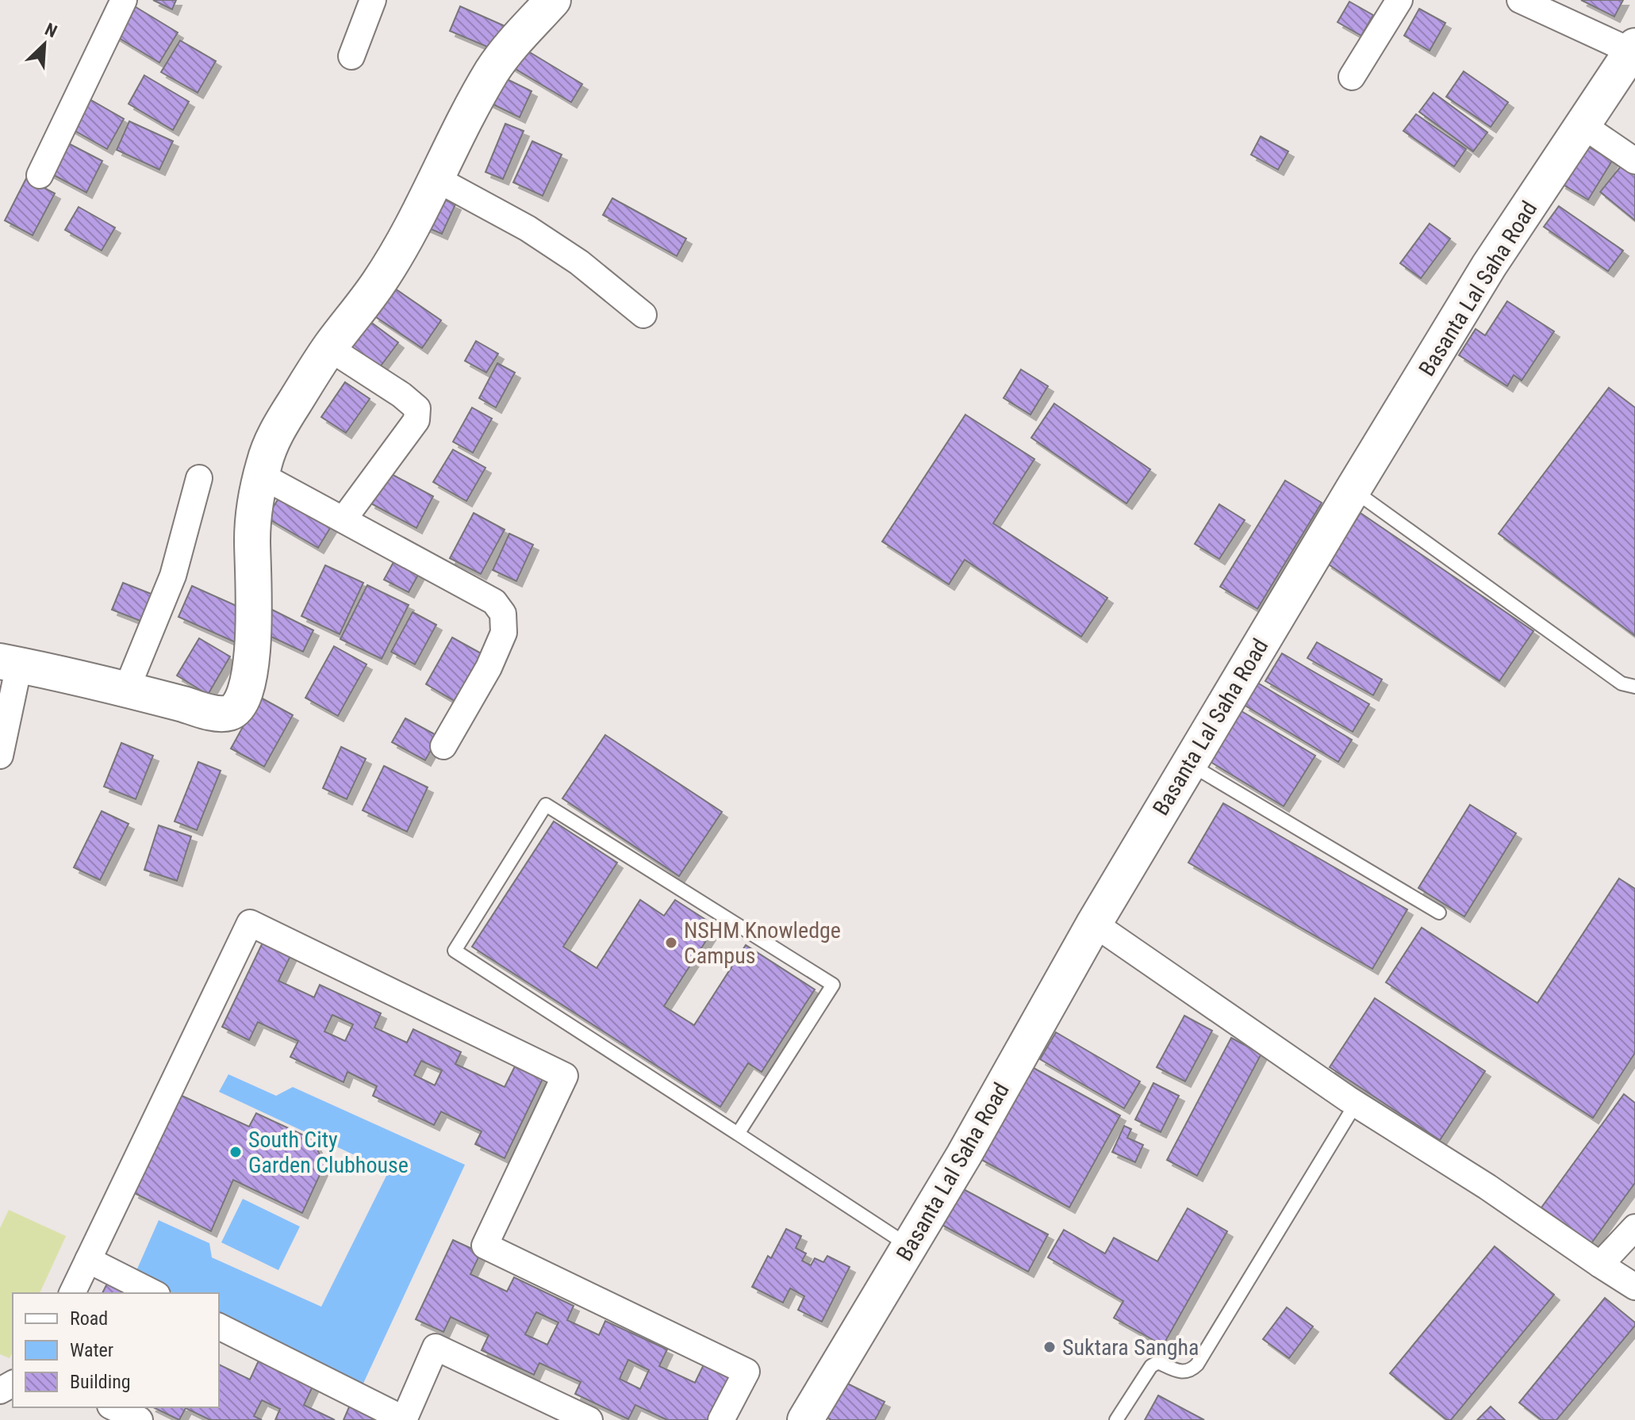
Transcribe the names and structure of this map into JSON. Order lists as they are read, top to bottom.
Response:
{
  "streets": {
    "main road": ["Basanta Lal Saha Road"]
  },
  "places": ["NSHM Knowledge Campus", "South City Garden Clubhouse", "Suktara Sangha"],
  "legend": ["Road", "Water", "Building"],
  "north": "top right"
}
